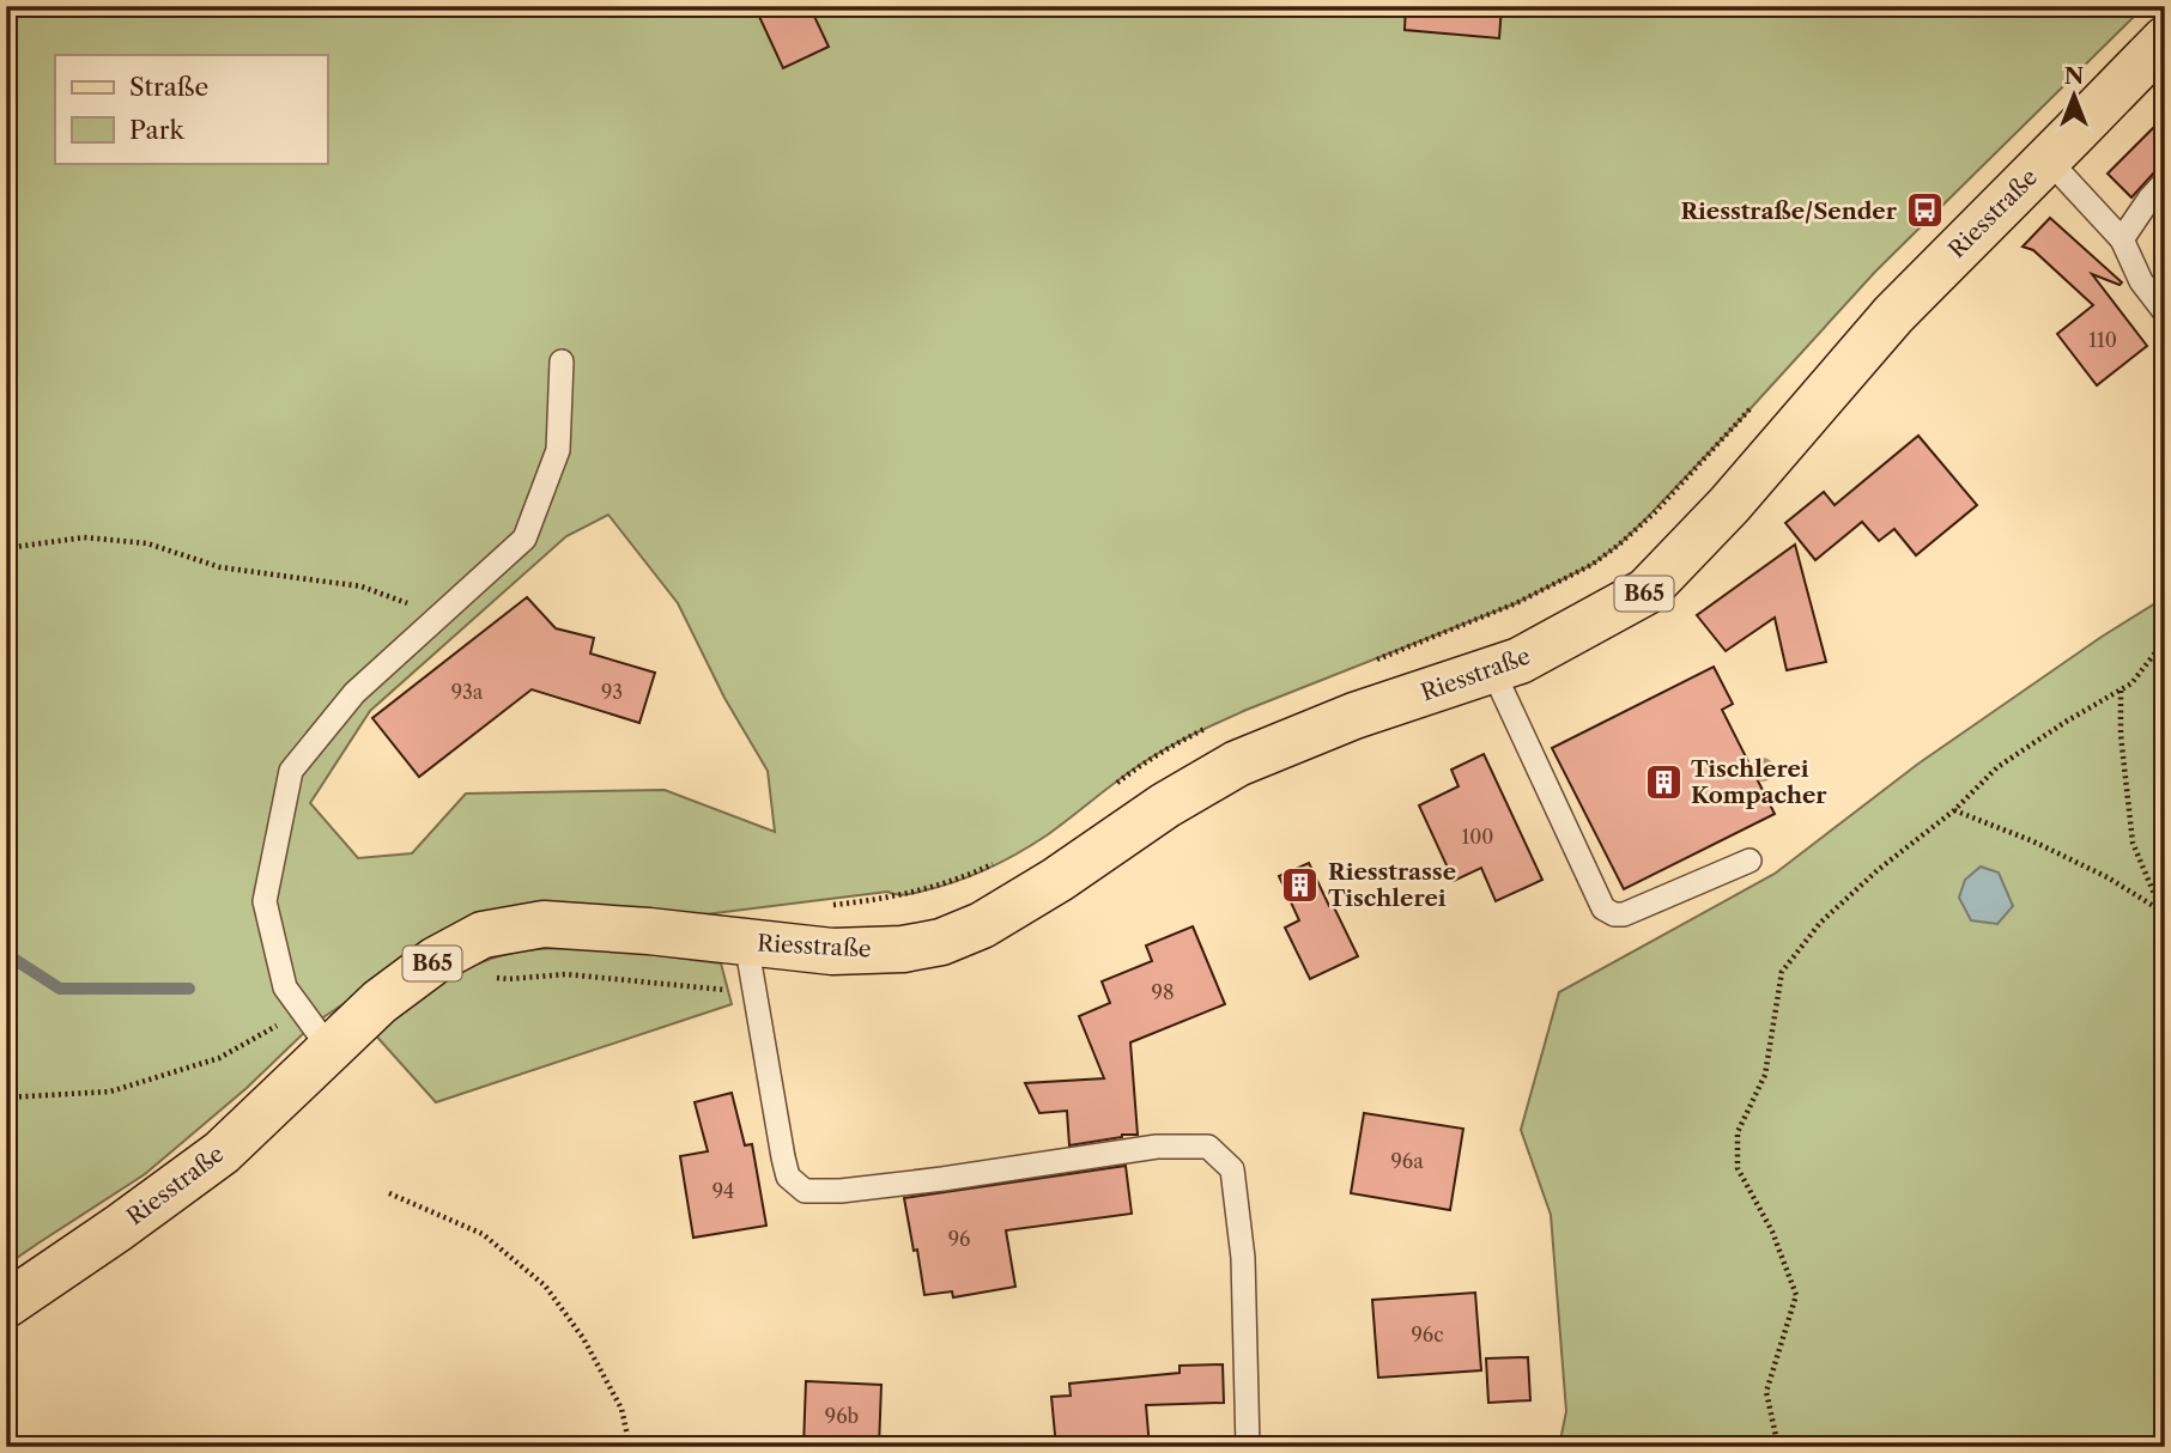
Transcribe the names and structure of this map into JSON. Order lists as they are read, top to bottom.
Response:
{
  "streets": {
    "main road": ["Riesstraße", "B65"]
  },
  "places": {
    "bus stop": ["Riesstraße/Sender"],
    "building": ["Tischlerei Kompacher", "Riesstrasse Tischlerei"]
  },
  "house_numbers": [
    "110",
    "93a",
    "93",
    "100",
    "98",
    "96a",
    "94",
    "96",
    "96c",
    "96b"
  ],
  "legend": ["Straße", "Park"],
  "north": "top"
}
